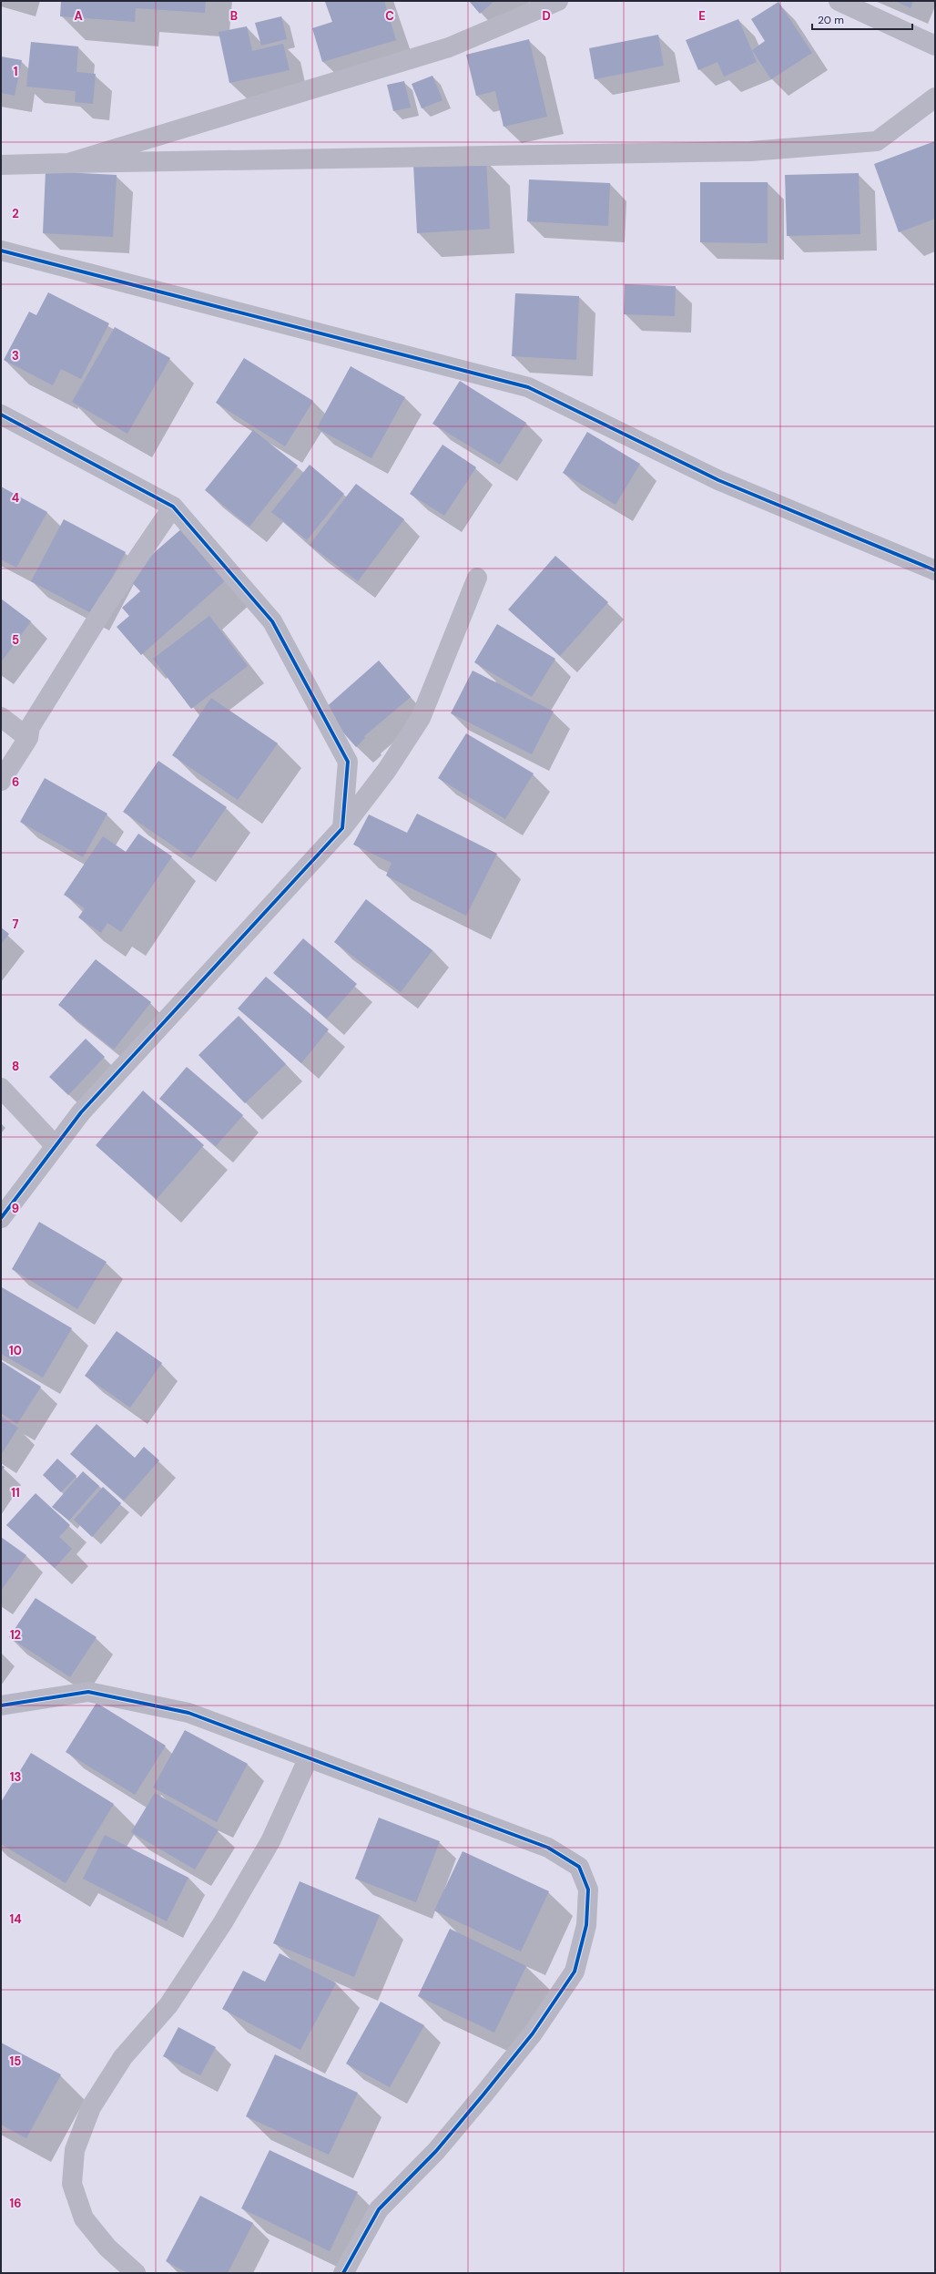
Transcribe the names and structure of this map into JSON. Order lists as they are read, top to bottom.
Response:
{
  "scale_bar": "20 m",
  "grid": {
    "columns": [
      "A",
      "B",
      "C",
      "D",
      "E"
    ],
    "rows": [
      "1",
      "2",
      "3",
      "4",
      "5",
      "6",
      "7",
      "8",
      "9",
      "10",
      "11",
      "12",
      "13",
      "14",
      "15",
      "16"
    ]
  }
}
